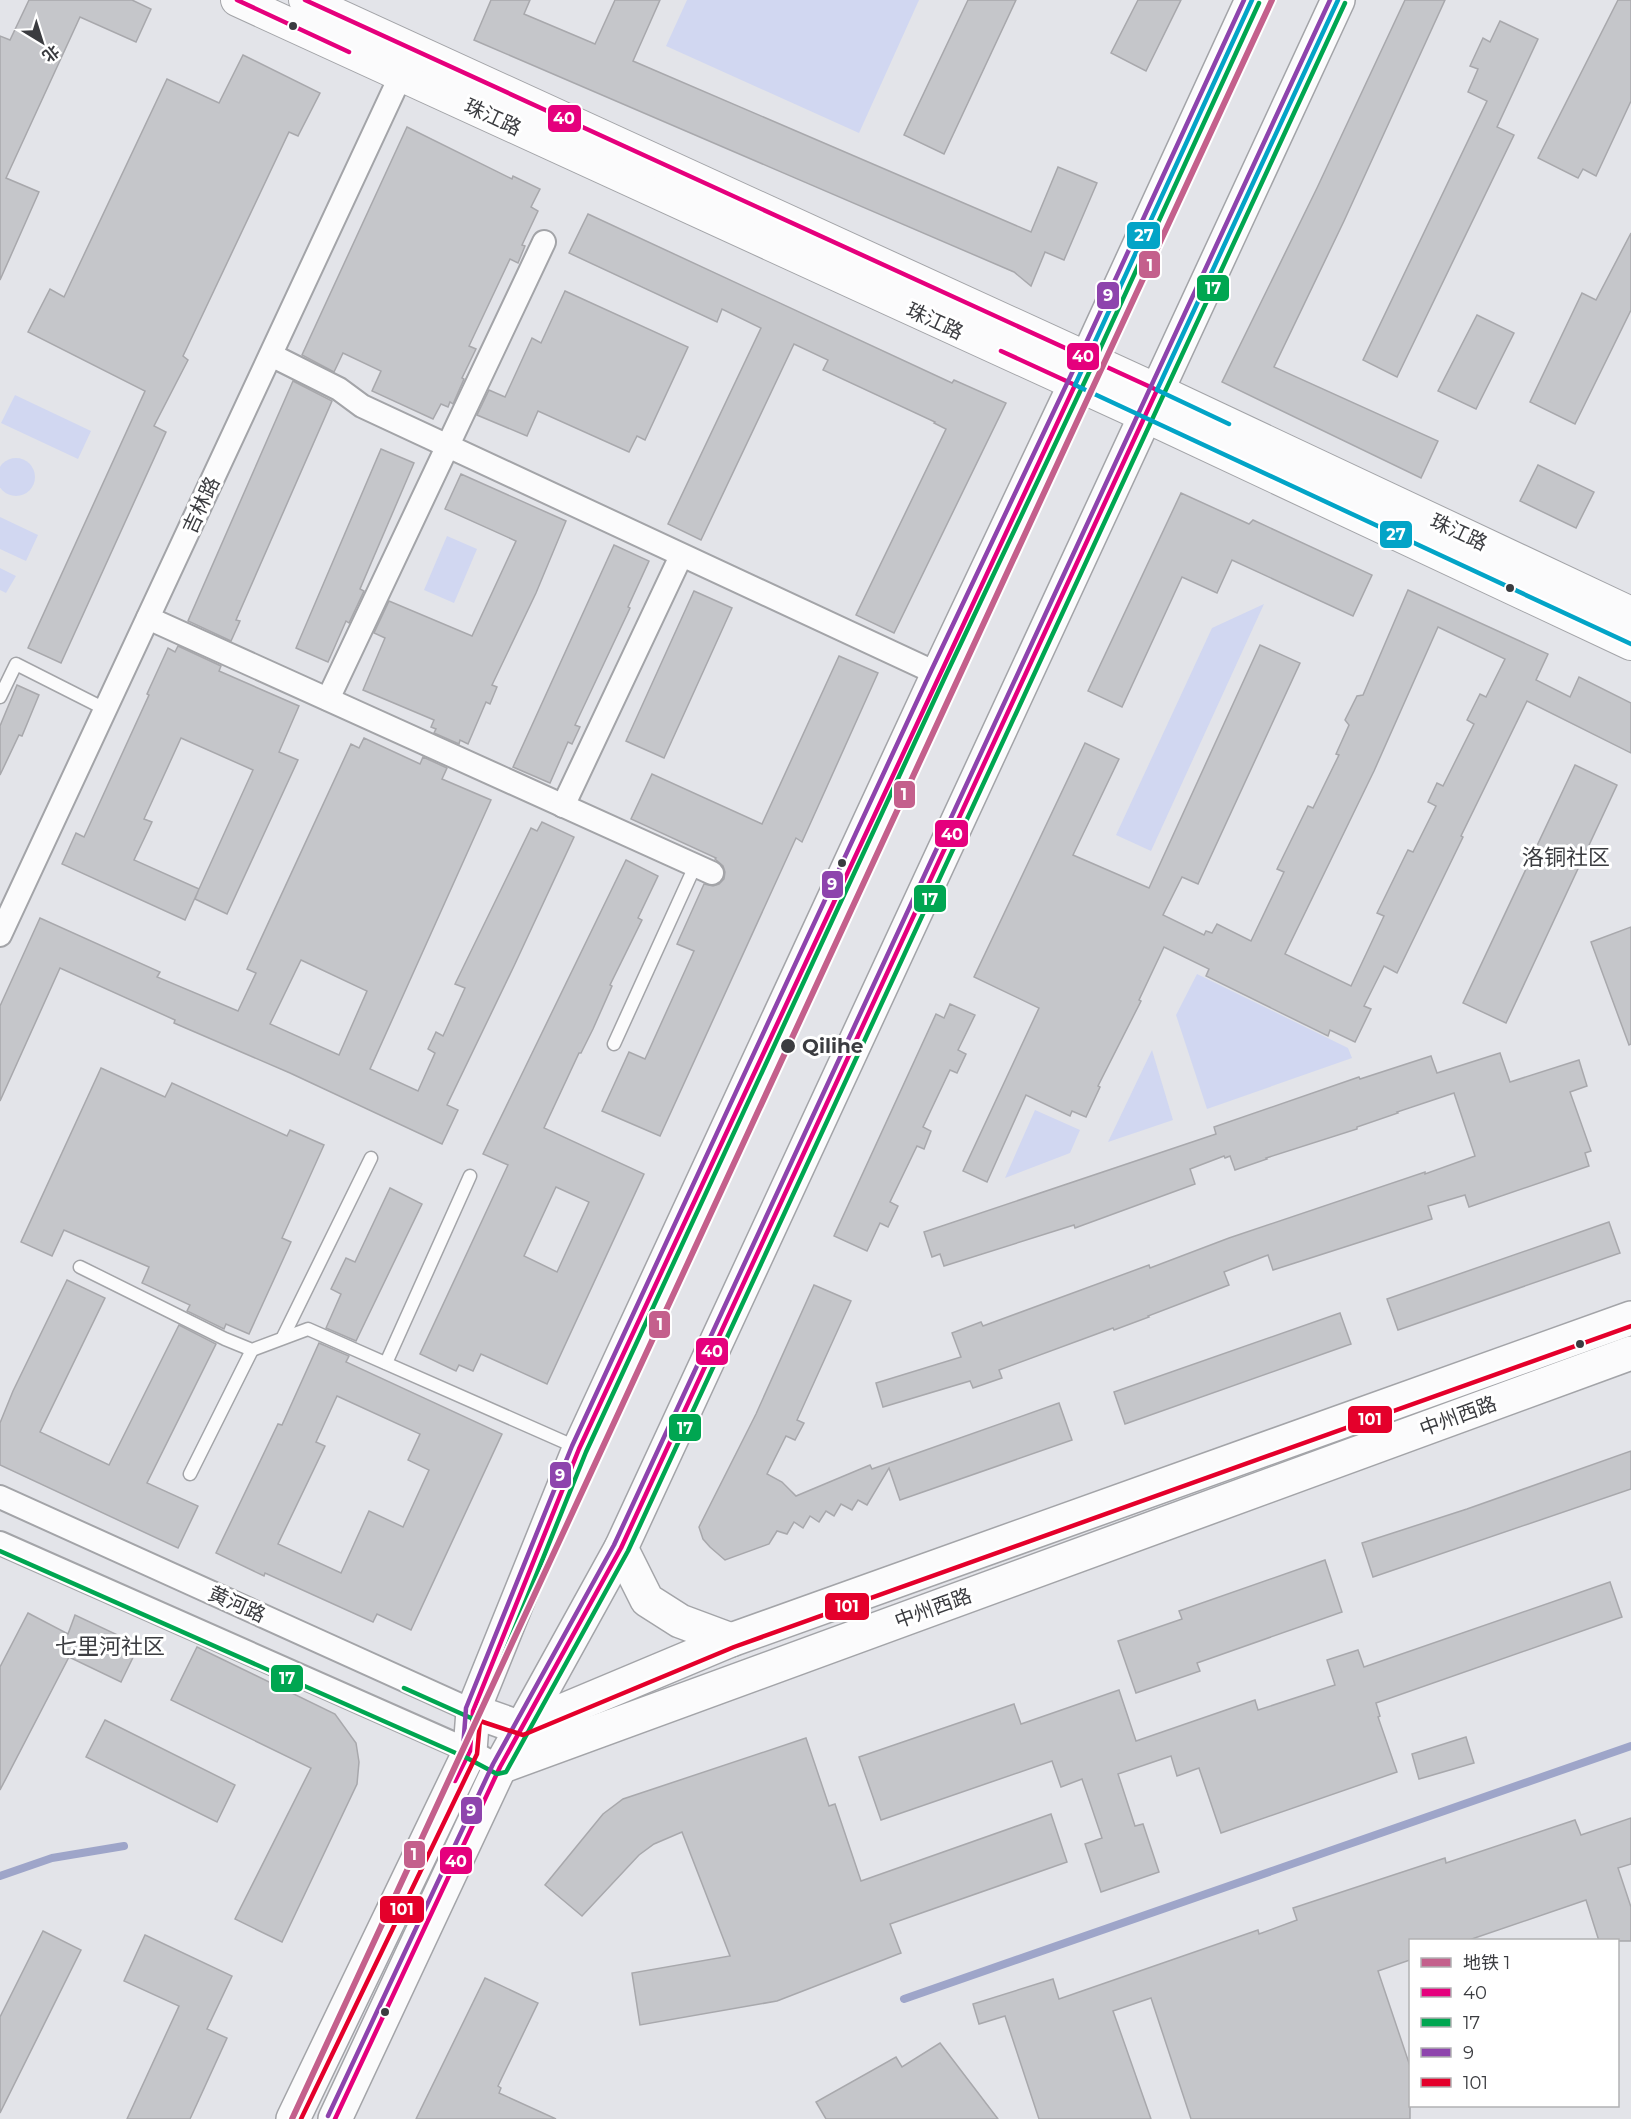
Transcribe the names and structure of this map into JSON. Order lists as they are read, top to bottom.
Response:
{
  "streets": {
    "main road": ["珠江路", "中州西路"],
    "street": ["吉林路", "黄河路"]
  },
  "crossings": [
    ["珠江路", "吉林路"],
    ["中州西路", "黄河路"]
  ],
  "districts": ["洛铜社区", "七里河社区"],
  "places": ["Qilihe"],
  "lines": [
    "metro line 1",
    "transit line 40",
    "transit line 9",
    "transit line 27",
    "transit line 17",
    "transit line 101"
  ],
  "legend": [
    "地铁 1",
    "40",
    "17",
    "9",
    "101"
  ],
  "north": "bottom right"
}
